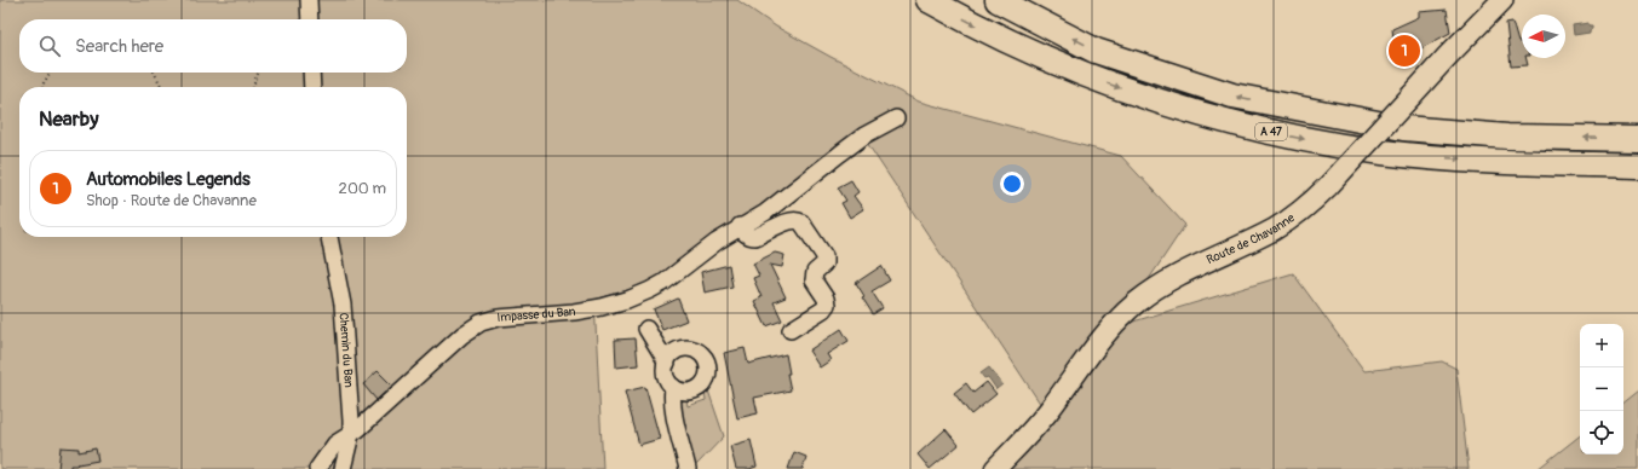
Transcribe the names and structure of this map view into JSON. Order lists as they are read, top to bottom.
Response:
{
  "streets": {
    "highway": ["A 47"],
    "main road": ["Route de Chavanne"],
    "street": ["Impasse du Ban", "Chemin du Ban"]
  },
  "crossings": [
    ["Impasse du Ban", "Chemin du Ban"]
  ],
  "north": "left",
  "page": {
    "search": "Search here",
    "pins": "1",
    "heading": "Nearby",
    "list": [
      {
        "mark": "1",
        "name": "Automobiles Legends",
        "note": "Shop · Route de Chavanne",
        "value": "200 m"
      }
    ],
    "map_buttons": ["+", "−"]
  }
}
